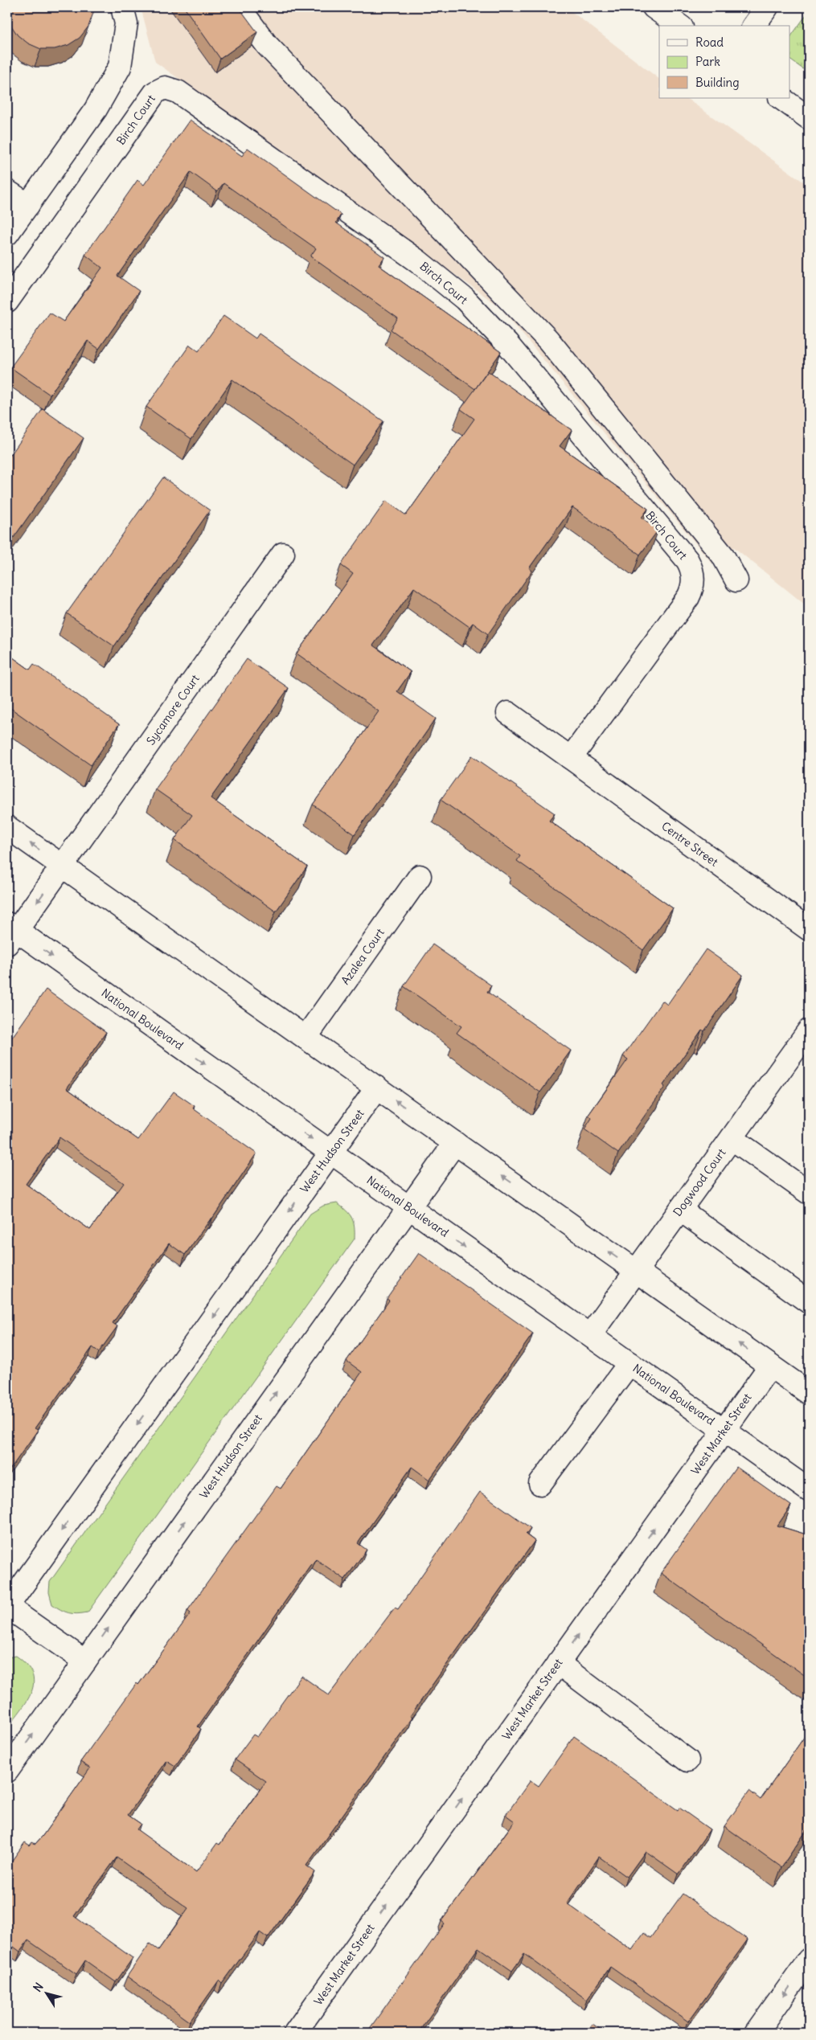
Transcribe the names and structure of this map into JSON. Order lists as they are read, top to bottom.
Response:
{
  "streets": {
    "street": [
      "Birch Court",
      "Sycamore Court",
      "Centre Street",
      "Azalea Court",
      "National Boulevard",
      "West Hudson Street",
      "Dogwood Court",
      "West Market Street"
    ]
  },
  "crossings": [
    ["Birch Court", "Centre Street"],
    ["Sycamore Court", "National Boulevard"],
    ["National Boulevard", "West Hudson Street"],
    ["National Boulevard", "Dogwood Court"],
    ["National Boulevard", "West Market Street"]
  ],
  "one_way": ["West Market Street"],
  "legend": ["Road", "Park", "Building"],
  "north": "top left"
}
